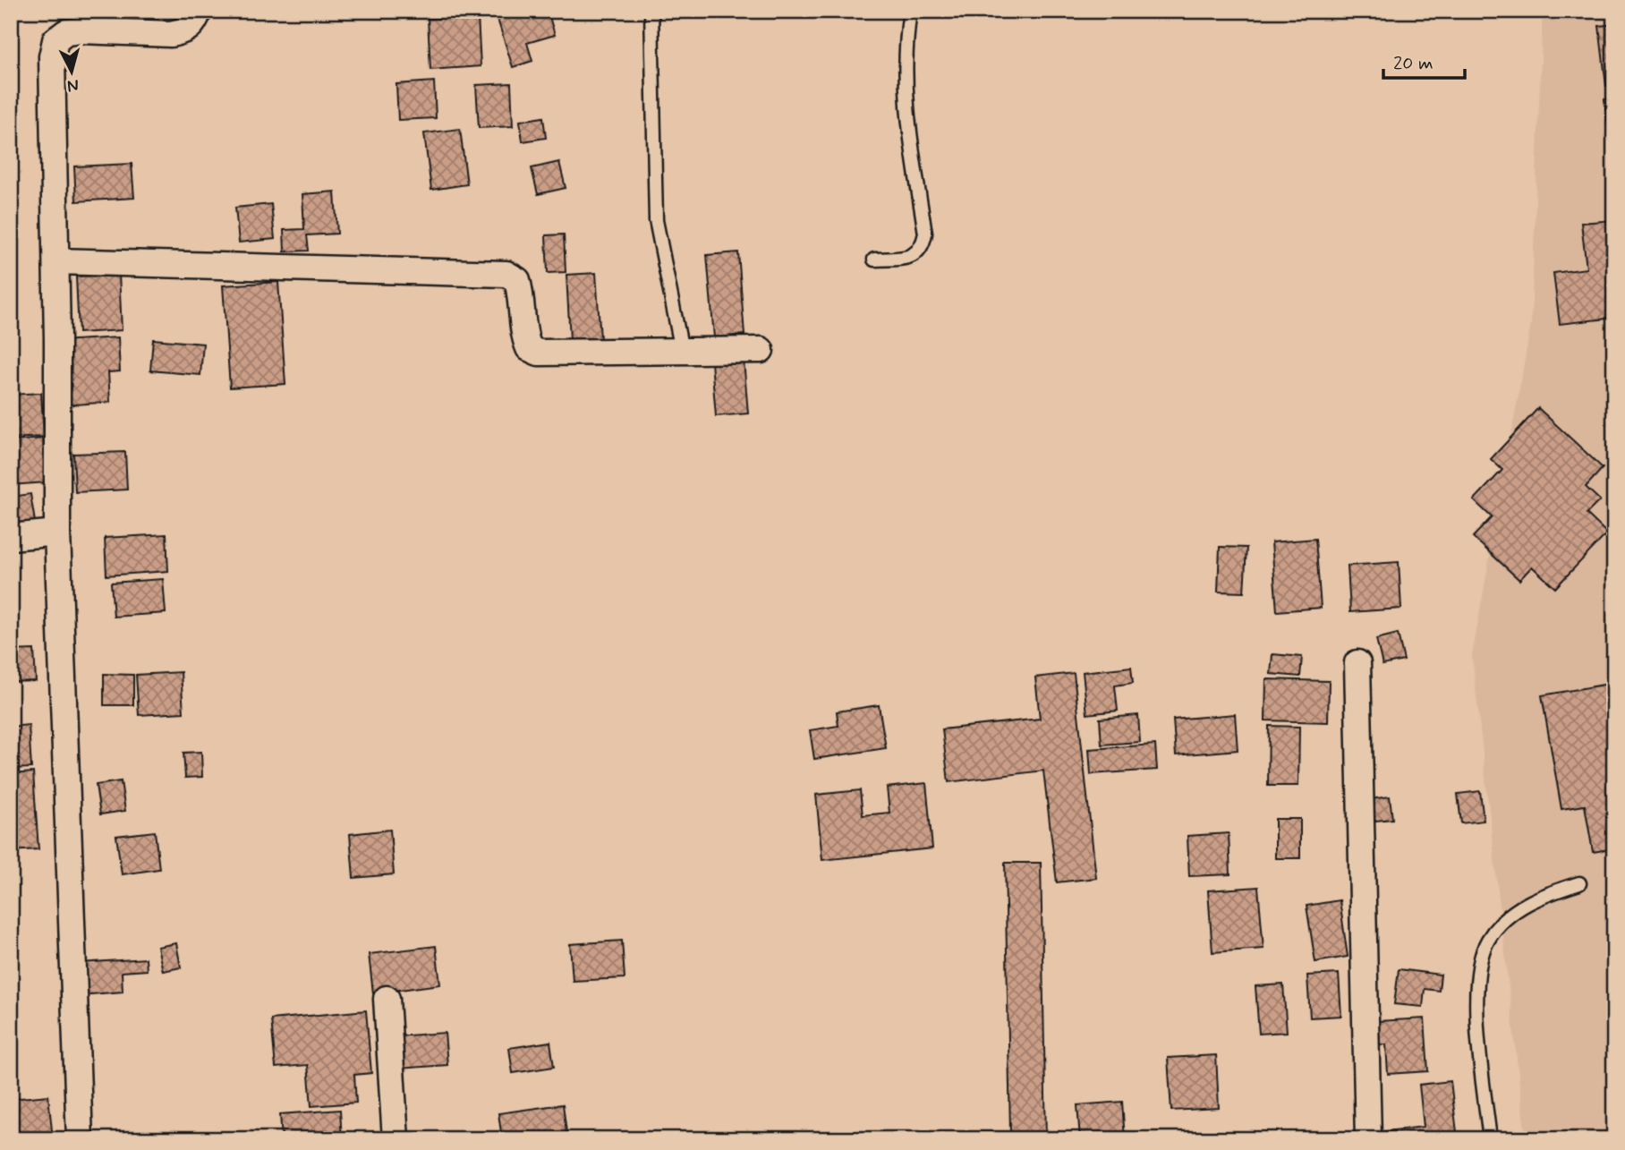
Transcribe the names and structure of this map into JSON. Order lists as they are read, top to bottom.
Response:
{
  "scale_bar": "20 m",
  "north": "bottom"
}
